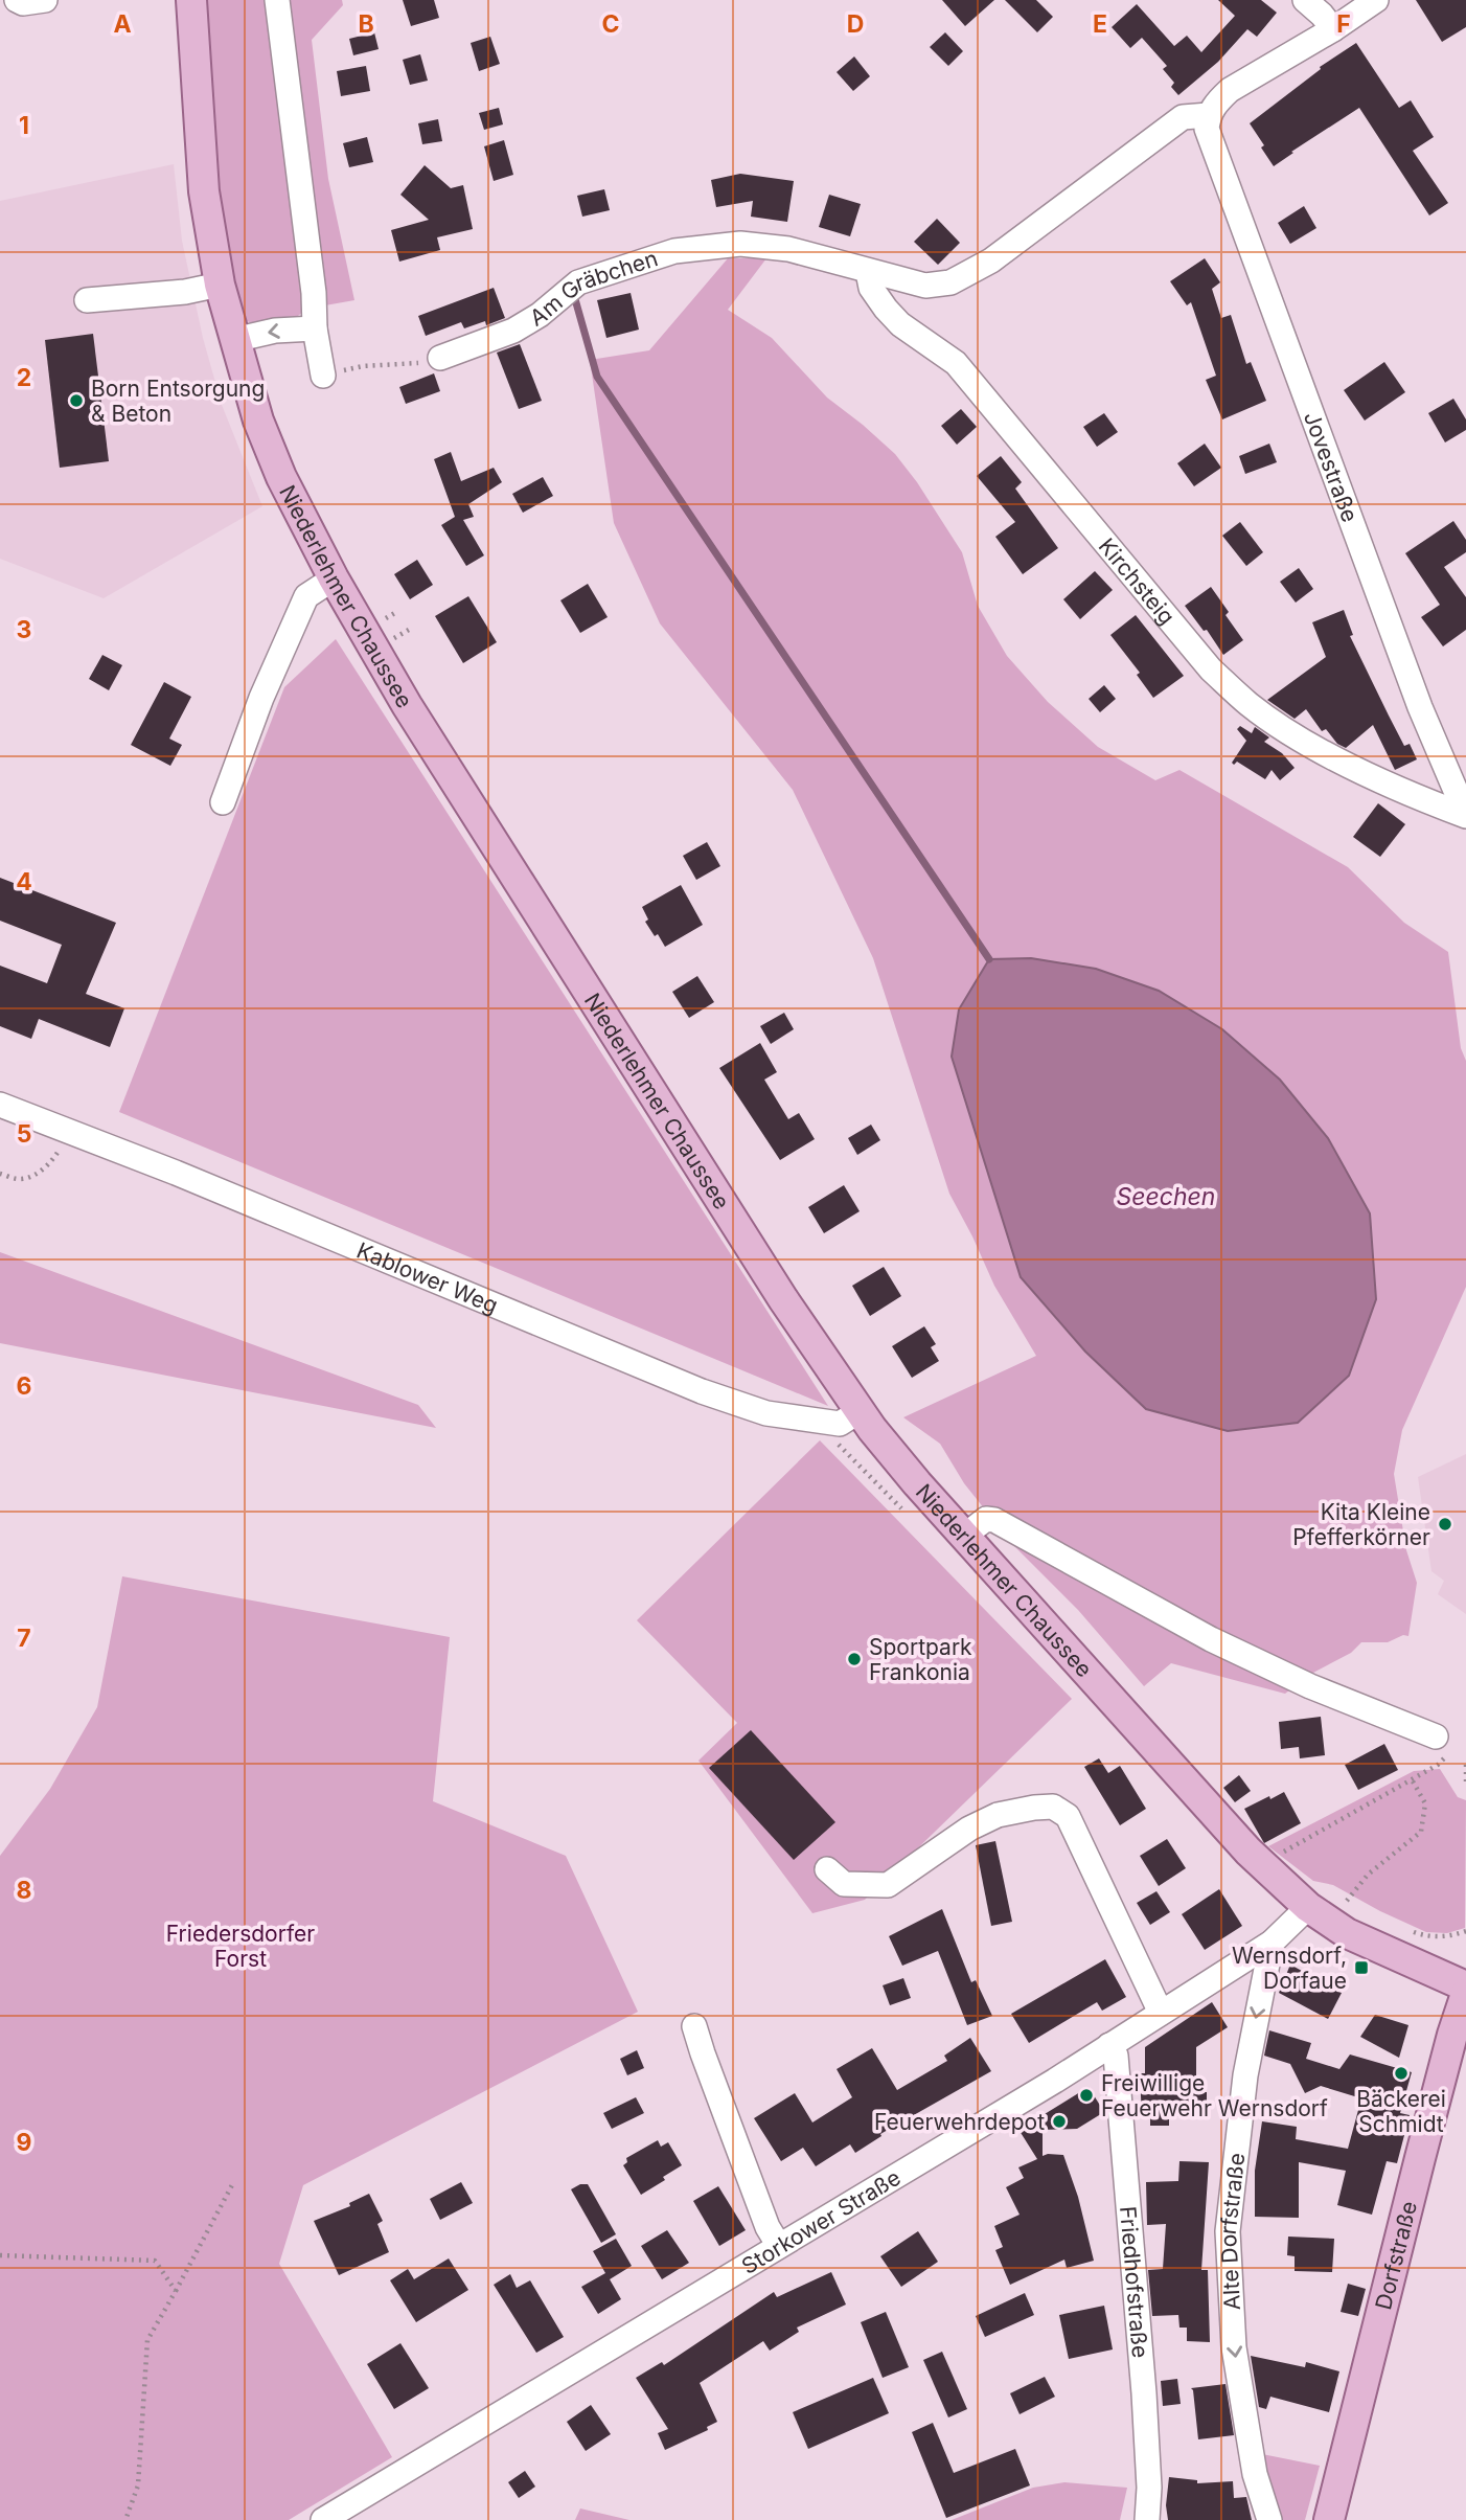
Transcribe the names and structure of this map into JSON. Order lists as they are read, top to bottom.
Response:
{
  "streets": {
    "main road": ["Niederlehmer Chaussee", "Dorfstraße"],
    "street": [
      "Am Gräbchen",
      "Jovestraße",
      "Kirchsteig",
      "Kablower Weg",
      "Storkower Straße",
      "Alte Dorfstraße",
      "Friedhofstraße"
    ]
  },
  "crossings": [
    ["Am Gräbchen", "Kirchsteig"],
    ["Jovestraße", "Kirchsteig"],
    ["Niederlehmer Chaussee", "Kablower Weg"],
    ["Niederlehmer Chaussee", "Storkower Straße"],
    ["Storkower Straße", "Alte Dorfstraße"],
    ["Storkower Straße", "Friedhofstraße"]
  ],
  "one_way": ["Alte Dorfstraße"],
  "water": ["Seechen"],
  "parks": ["Friedersdorfer Forst"],
  "places": {
    "other": [
      "Born Entsorgung & Beton",
      "Kita Kleine Pfefferkörner",
      "Sportpark Frankonia",
      "Bäckerei Schmidt",
      "Freiwillige Feuerwehr Wernsdorf",
      "Feuerwehrdepot"
    ],
    "transit": ["Wernsdorf, Dorfaue"]
  },
  "grid": {
    "columns": [
      "A",
      "B",
      "C",
      "D",
      "E",
      "F"
    ],
    "rows": [
      "1",
      "2",
      "3",
      "4",
      "5",
      "6",
      "7",
      "8",
      "9"
    ]
  }
}
